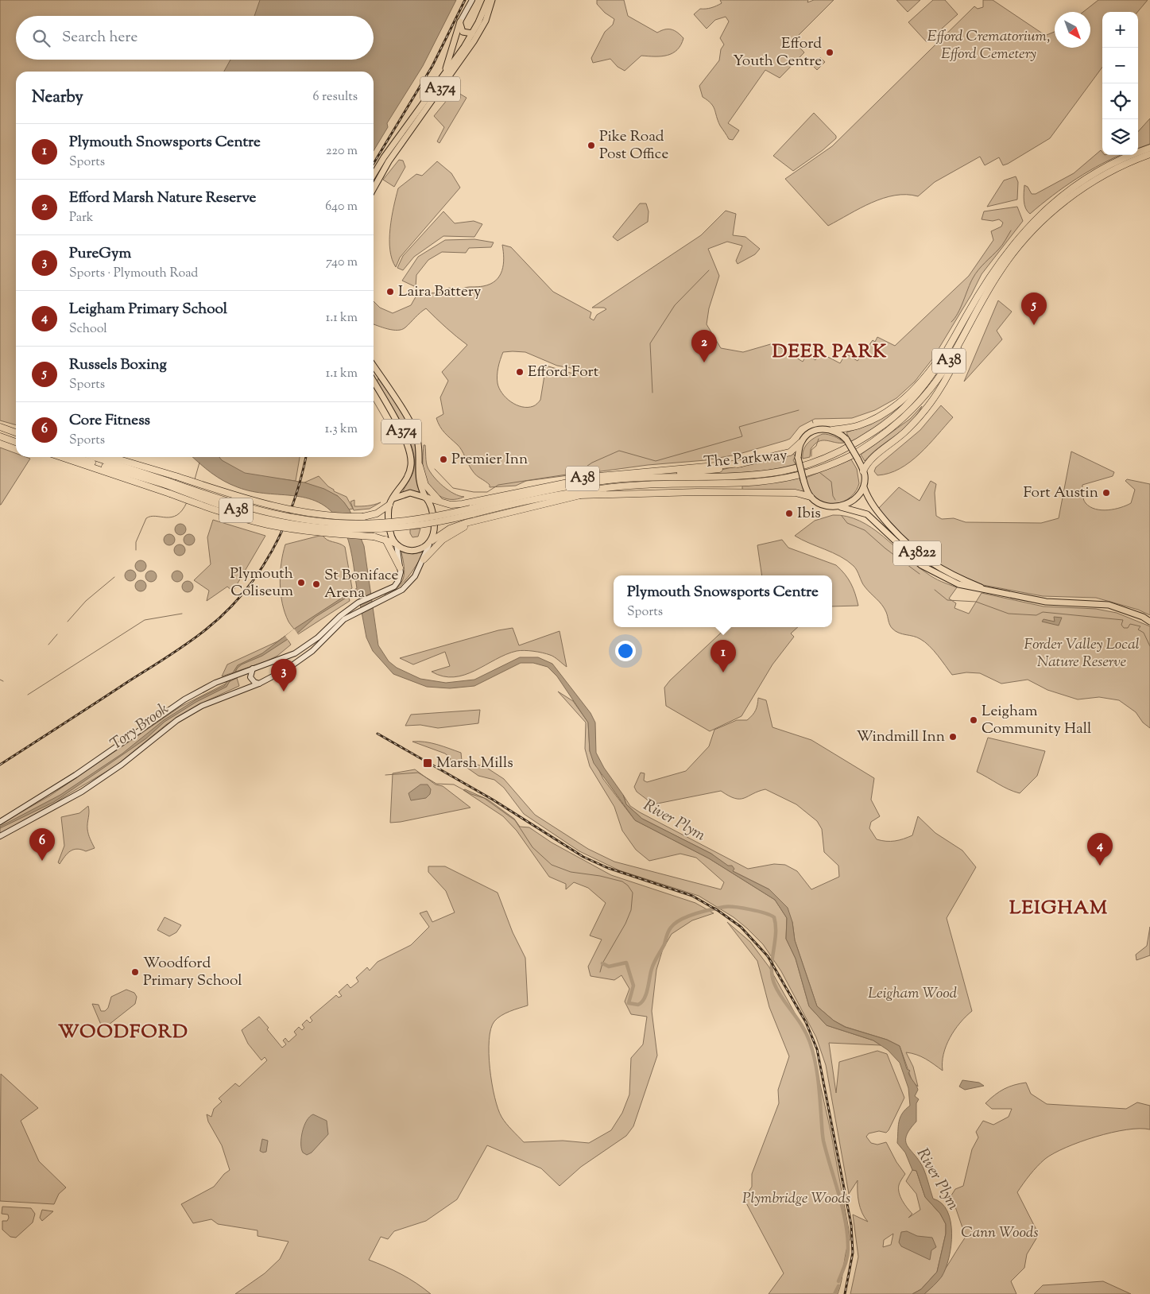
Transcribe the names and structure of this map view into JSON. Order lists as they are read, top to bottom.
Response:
{
  "streets": {
    "highway": ["A38", "The Parkway"],
    "main road": ["A374", "A3822"]
  },
  "crossings": [
    ["A374", "A38"],
    ["A38", "The Parkway"],
    ["A38", "A3822"]
  ],
  "districts": ["DEER PARK", "LEIGHAM", "WOODFORD"],
  "water": ["Tory Brook", "River Plym"],
  "parks": [
    "Efford Crematorium, Efford Cemetery",
    "Forder Valley Local Nature Reserve",
    "Leigham Wood",
    "Plymbridge Woods",
    "Cann Woods"
  ],
  "places": {
    "other": [
      "Efford Youth Centre",
      "Pike Road Post Office",
      "Laira Battery",
      "Efford Fort",
      "Premier Inn",
      "Fort Austin",
      "Ibis",
      "Plymouth Coliseum",
      "St Boniface Arena",
      "Leigham Community Hall",
      "Windmill Inn",
      "Woodford Primary School"
    ],
    "transit": ["Marsh Mills"]
  },
  "north": "bottom right",
  "page": {
    "map_buttons": ["+", "−"],
    "search": "Search here",
    "heading": ["Nearby", "6 results"],
    "list": [
      {
        "mark": "1",
        "name": "Plymouth Snowsports Centre",
        "note": "Sports",
        "value": "220 m"
      },
      {
        "mark": "2",
        "name": "Efford Marsh Nature Reserve",
        "note": "Park",
        "value": "640 m"
      },
      {
        "mark": "3",
        "name": "PureGym",
        "note": "Sports · Plymouth Road",
        "value": "740 m"
      },
      {
        "mark": "4",
        "name": "Leigham Primary School",
        "note": "School",
        "value": "1.1 km"
      },
      {
        "mark": "5",
        "name": "Russels Boxing",
        "note": "Sports",
        "value": "1.1 km"
      },
      {
        "mark": "6",
        "name": "Core Fitness",
        "note": "Sports",
        "value": "1.3 km"
      }
    ],
    "pins": [
      "5",
      "2",
      "1",
      "3",
      "6",
      "4"
    ],
    "popup": ["Plymouth Snowsports Centre", "Sports"]
  }
}
